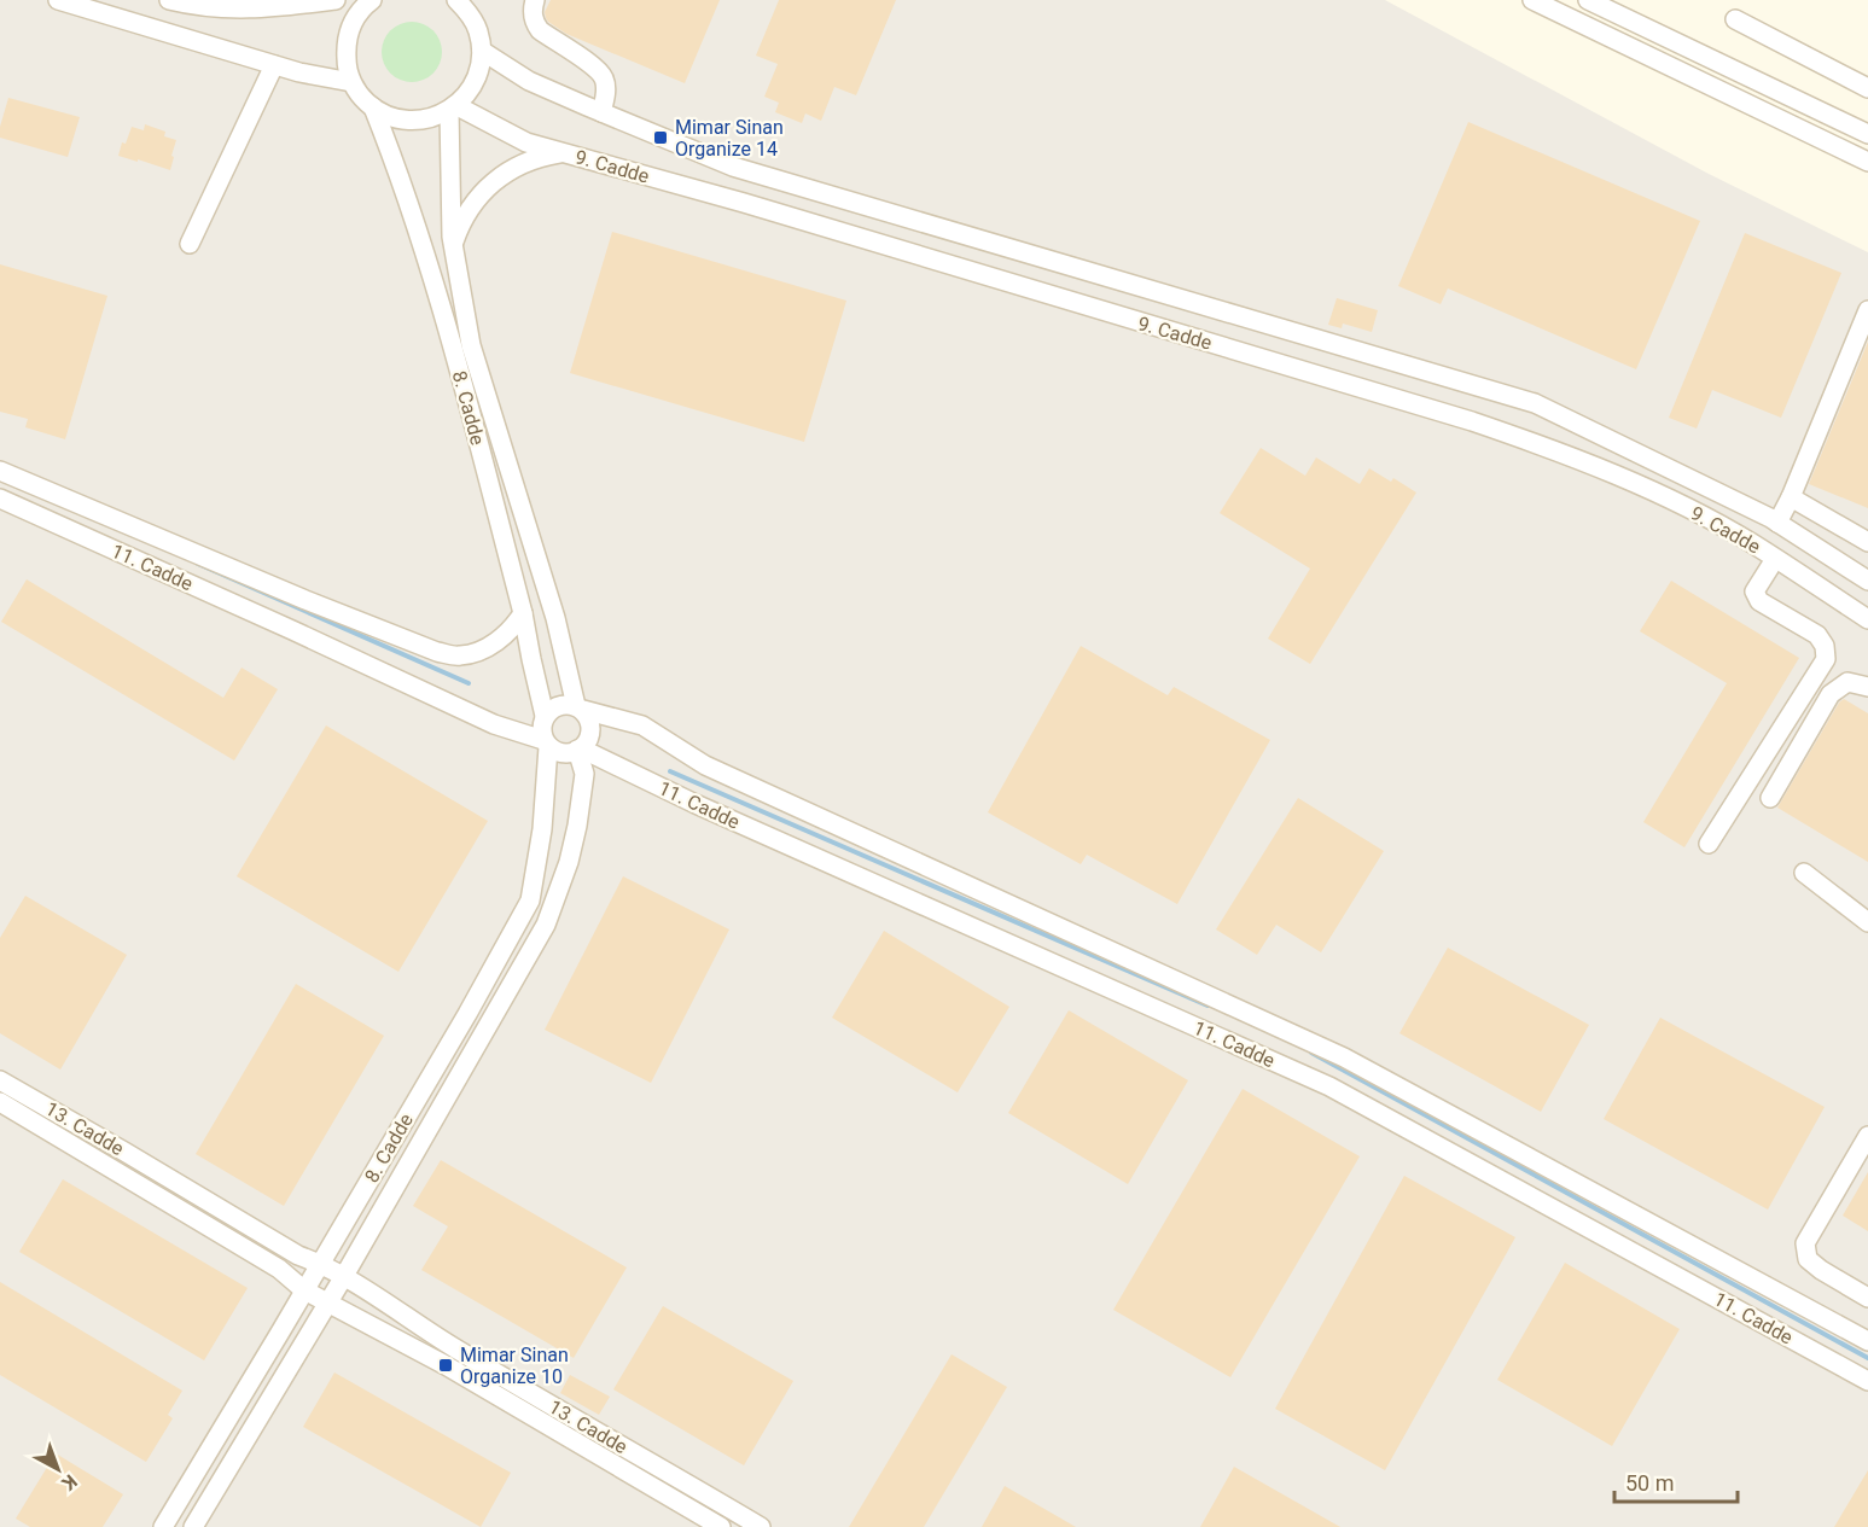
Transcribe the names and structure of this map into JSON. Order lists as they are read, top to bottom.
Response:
{
  "streets": {
    "street": [
      "9. Cadde",
      "8. Cadde",
      "11. Cadde",
      "13. Cadde"
    ]
  },
  "crossings": [
    ["9. Cadde", "8. Cadde"],
    ["8. Cadde", "11. Cadde"],
    ["8. Cadde", "13. Cadde"]
  ],
  "places": {
    "transit": ["Mimar Sinan Organize 14", "Mimar Sinan Organize 10"]
  },
  "scale_bar": "50 m",
  "north": "bottom right"
}
